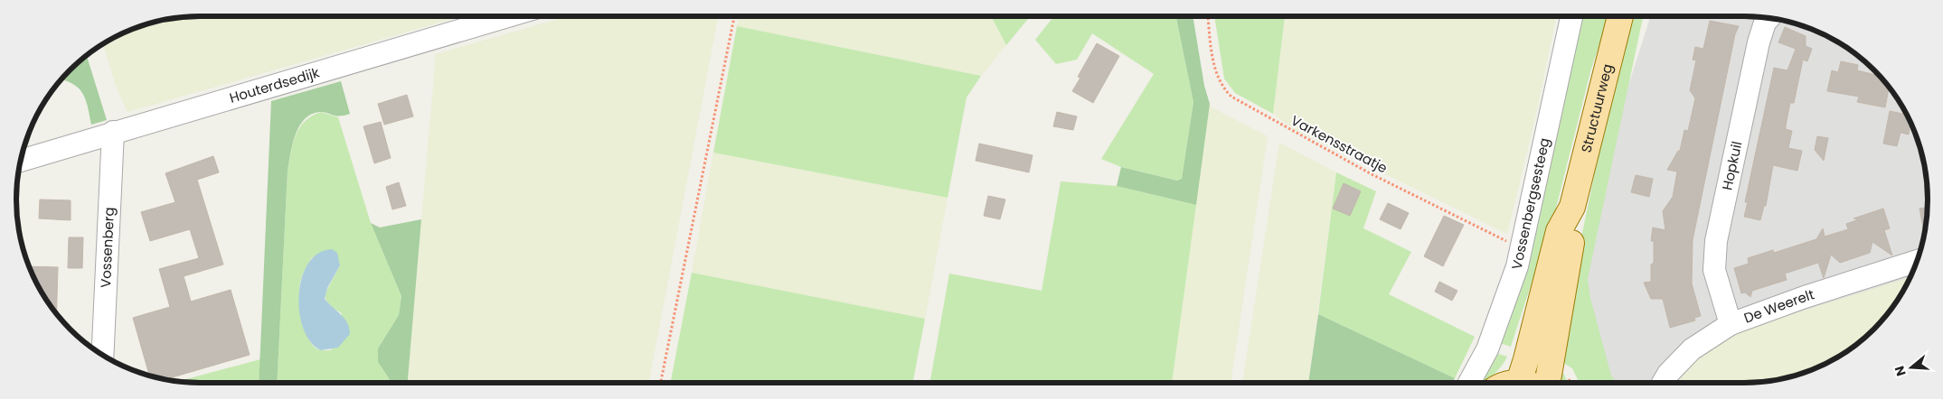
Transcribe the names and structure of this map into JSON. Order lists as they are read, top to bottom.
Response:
{
  "streets": {
    "main road": ["Structuurweg"],
    "street": [
      "Houterdsedijk",
      "Hopkuil",
      "Vossenbergsesteeg",
      "Vossenberg",
      "De Weerelt"
    ],
    "path": ["Varkensstraatje"]
  },
  "crossings": [
    ["Houterdsedijk", "Vossenberg"],
    ["Varkensstraatje", "Vossenbergsesteeg"],
    ["Hopkuil", "De Weerelt"]
  ],
  "north": "left"
}
